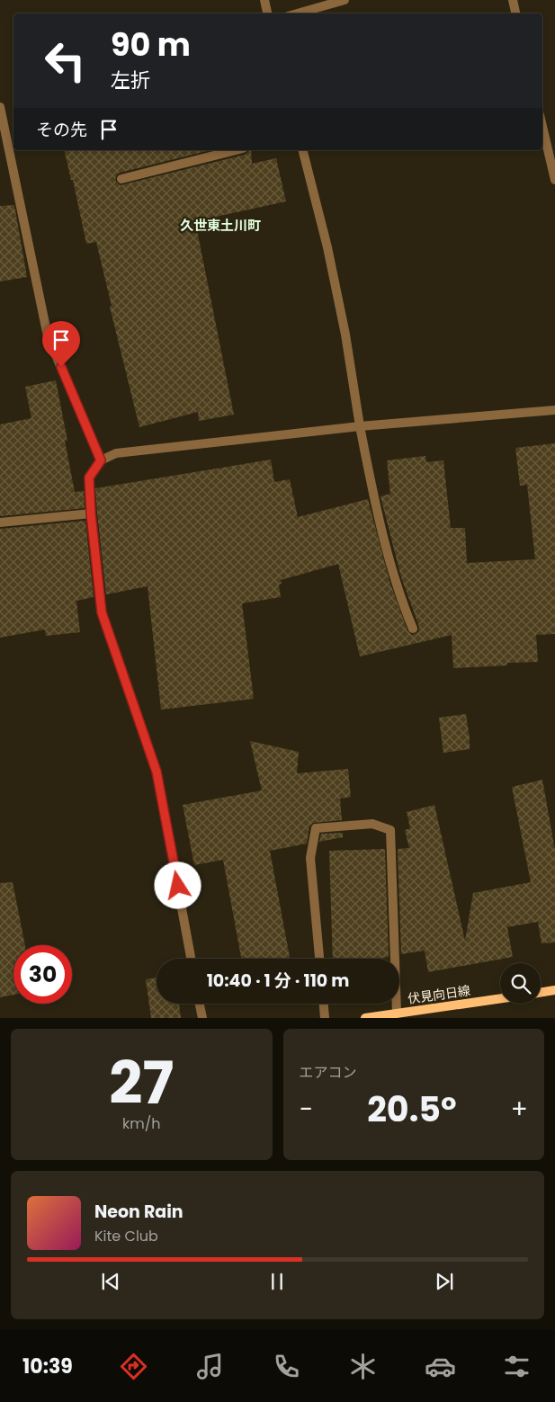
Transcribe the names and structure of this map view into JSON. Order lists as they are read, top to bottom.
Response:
{
  "streets": {
    "main road": ["伏見向日線"]
  },
  "districts": ["久世東土川町"],
  "page": {
    "turn": ["90 m", "左折"],
    "then": "その先",
    "limit": "30",
    "trip": "10:40 · 1 分 · 110 m",
    "tile": [
      ["27", "km/h"],
      "エアコン"
    ],
    "heat": ["−", "20.5°", "+"],
    "song": ["Neon Rain", "Kite Club"],
    "tabs": "10:39"
  }
}
